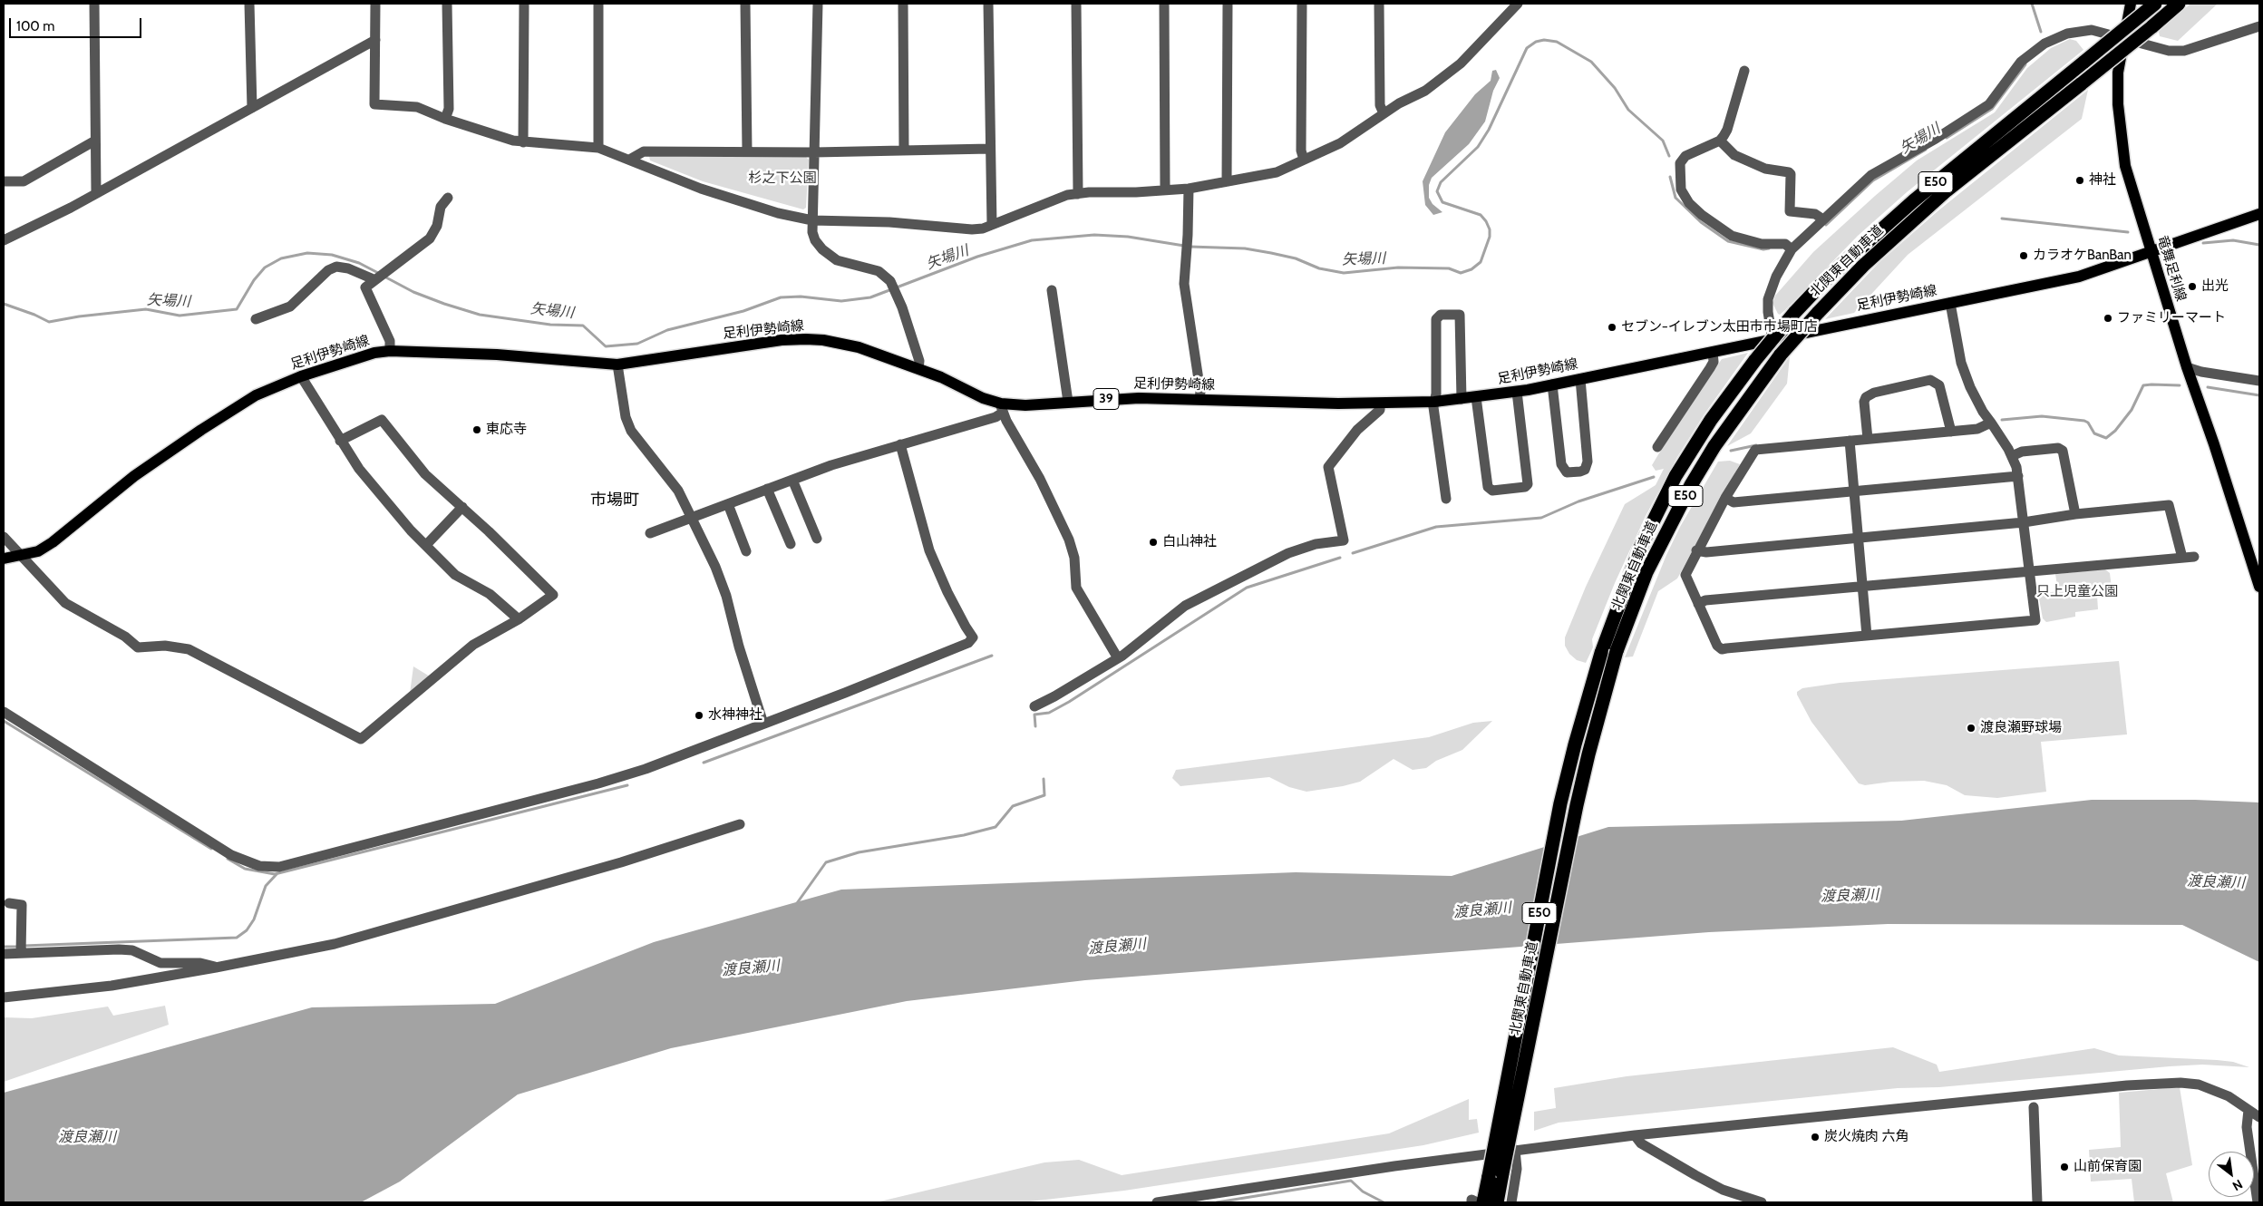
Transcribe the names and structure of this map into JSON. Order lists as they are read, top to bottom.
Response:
{
  "streets": {
    "highway": ["E50", "北関東自動車道"],
    "main road": ["竜舞足利線", "足利伊勢崎線", "39"]
  },
  "crossings": [
    ["竜舞足利線", "足利伊勢崎線"]
  ],
  "districts": ["市場町"],
  "water": ["矢場川", "渡良瀬川"],
  "parks": ["杉之下公園", "只上児童公園"],
  "places": [
    "神社",
    "カラオケBanBan",
    "出光",
    "ファミリーマート",
    "セブン−イレブン太田市市場町店",
    "東応寺",
    "白山神社",
    "水神神社",
    "渡良瀬野球場",
    "炭火焼肉 六角",
    "山前保育園"
  ],
  "scale_bar": "100 m",
  "north": "bottom right"
}
